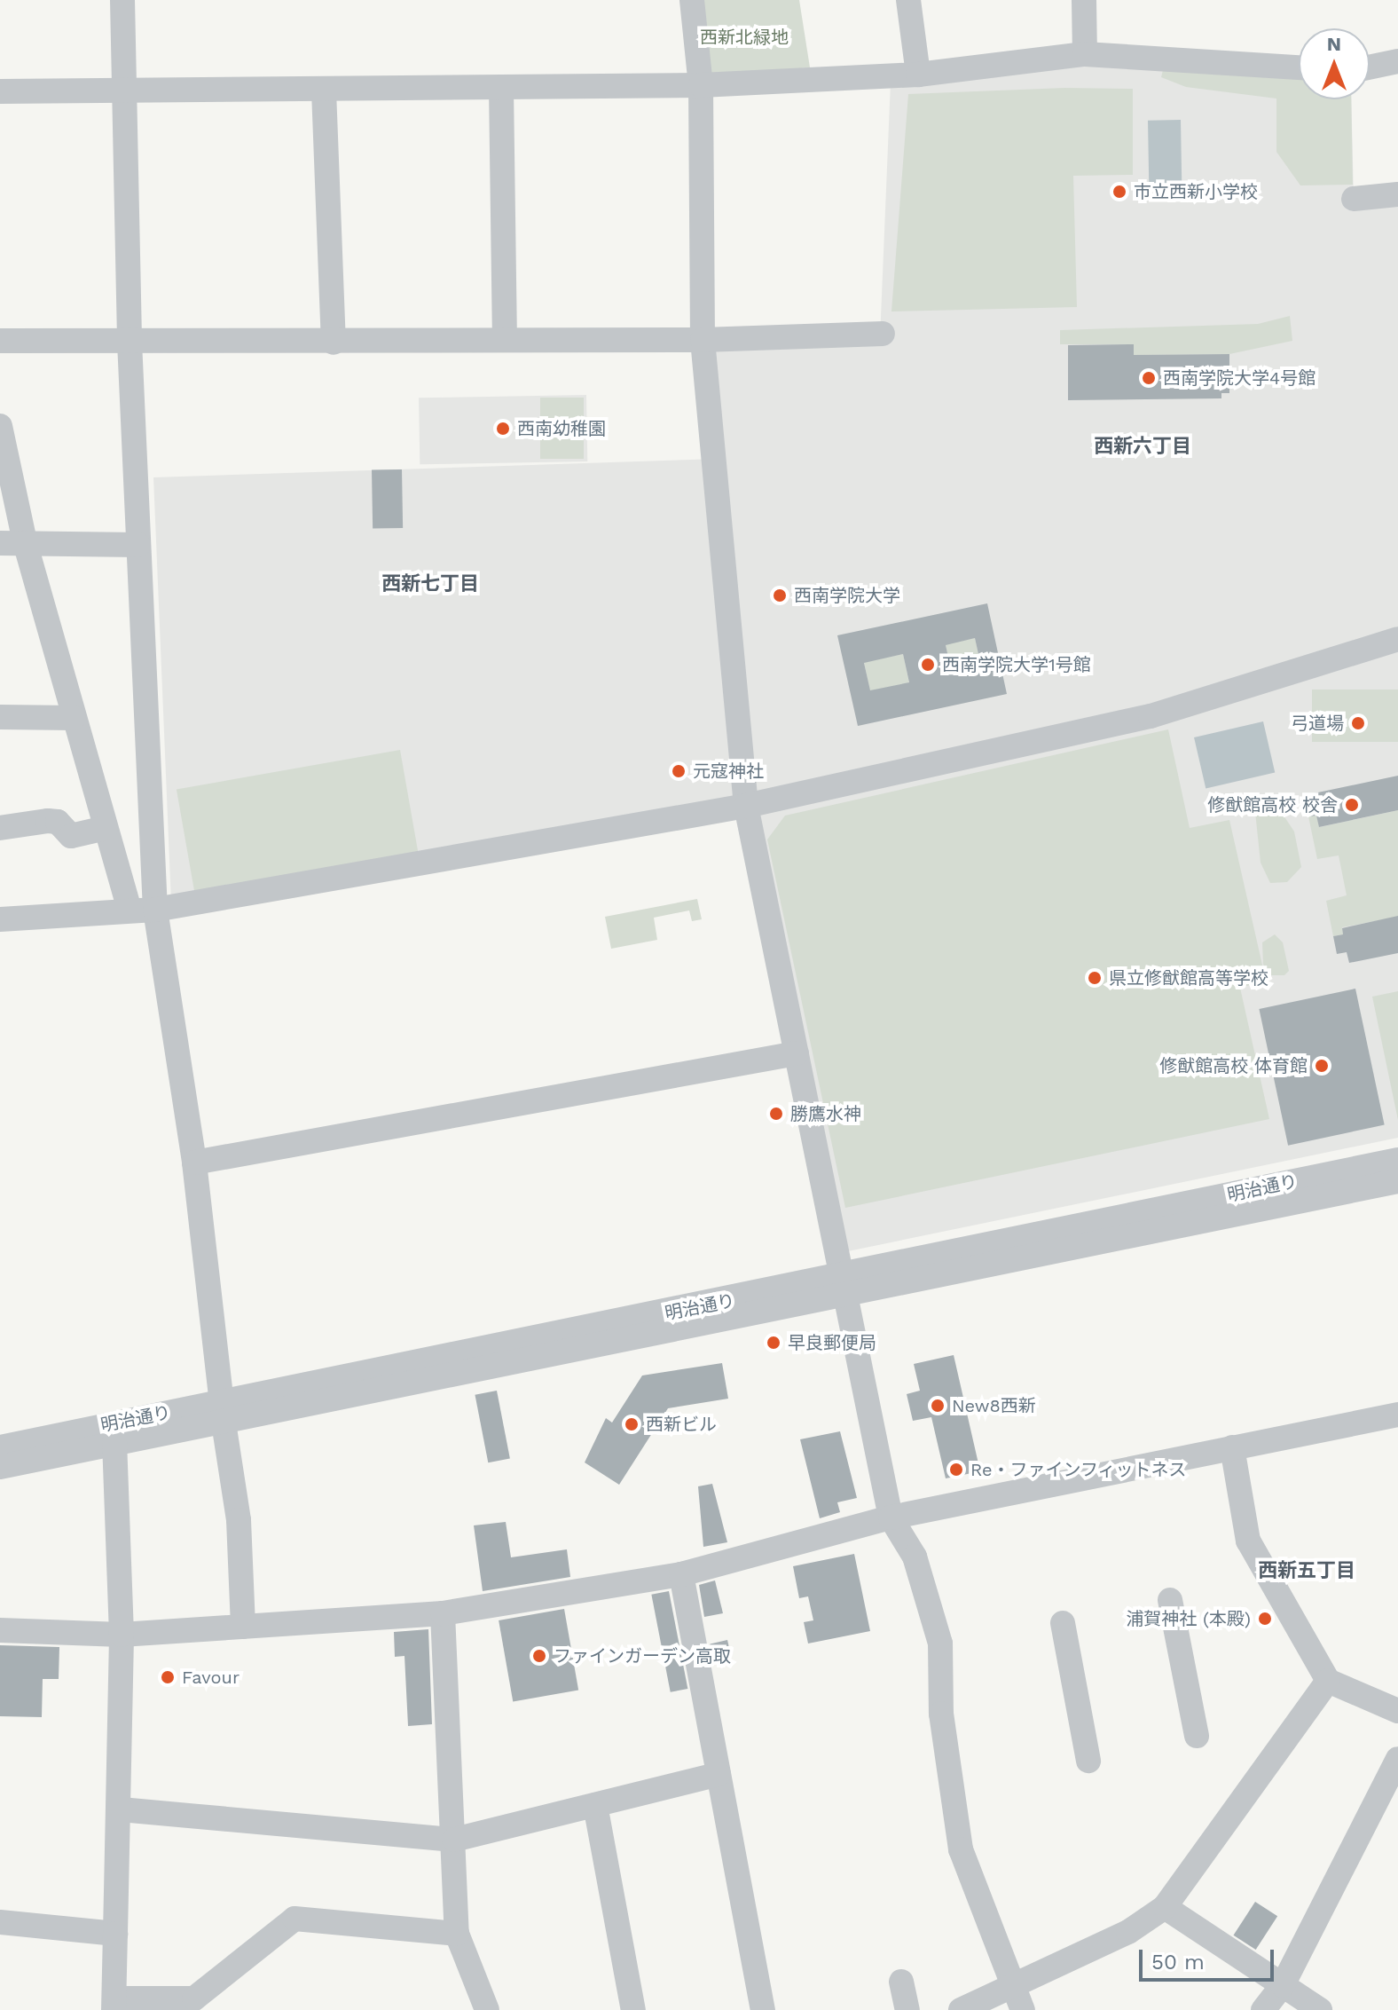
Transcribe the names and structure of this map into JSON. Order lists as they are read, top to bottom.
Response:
{
  "streets": {
    "street": ["明治通り"]
  },
  "districts": ["西新六丁目", "西新七丁目", "西新五丁目"],
  "parks": ["西新北緑地"],
  "places": [
    "市立西新小学校",
    "西南学院大学4号館",
    "西南幼稚園",
    "西南学院大学",
    "西南学院大学1号館",
    "弓道場",
    "元寇神社",
    "修猷館高校 校舎",
    "県立修猷館高等学校",
    "修猷館高校 体育館",
    "勝鷹水神",
    "早良郵便局",
    "New8西新",
    "西新ビル",
    "Re・ファインフィットネス",
    "浦賀神社 (本殿)",
    "ファインガーデン高取",
    "Favour"
  ],
  "scale_bar": "50 m",
  "north": "top"
}
